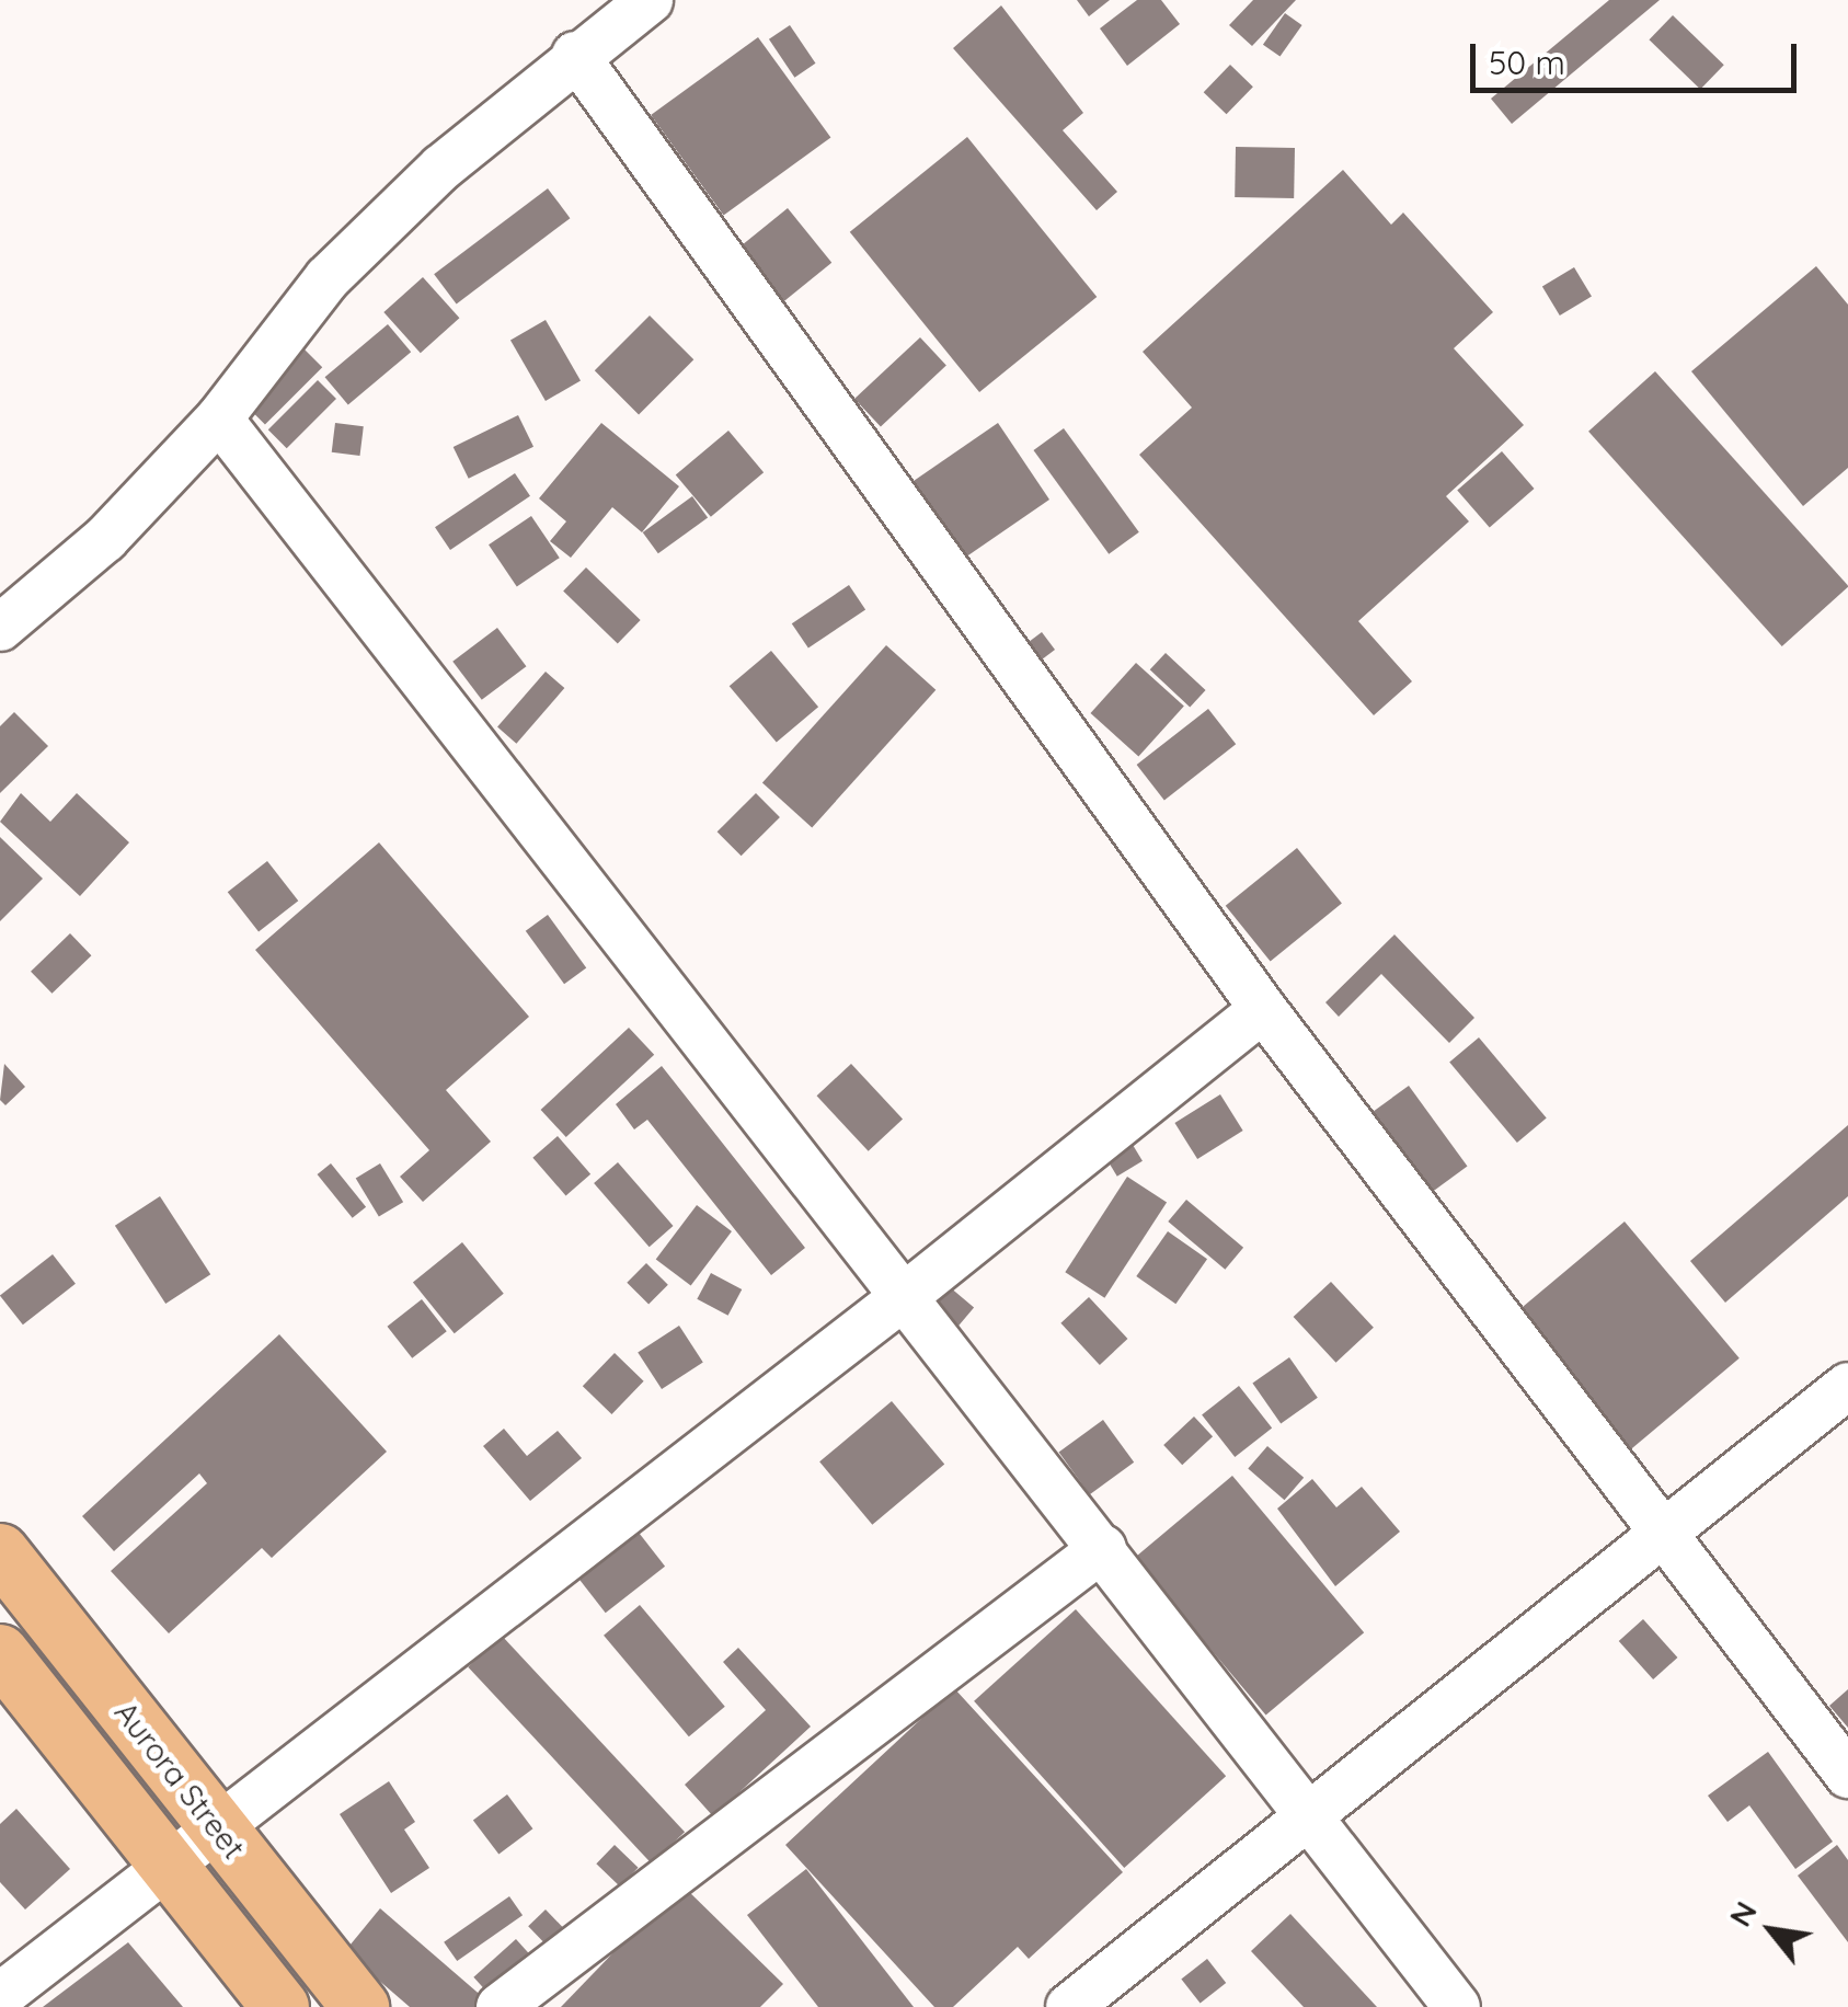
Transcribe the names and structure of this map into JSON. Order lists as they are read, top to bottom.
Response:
{
  "streets": {
    "main road": ["Aurora Street"]
  },
  "scale_bar": "50 m",
  "north": "top left"
}
